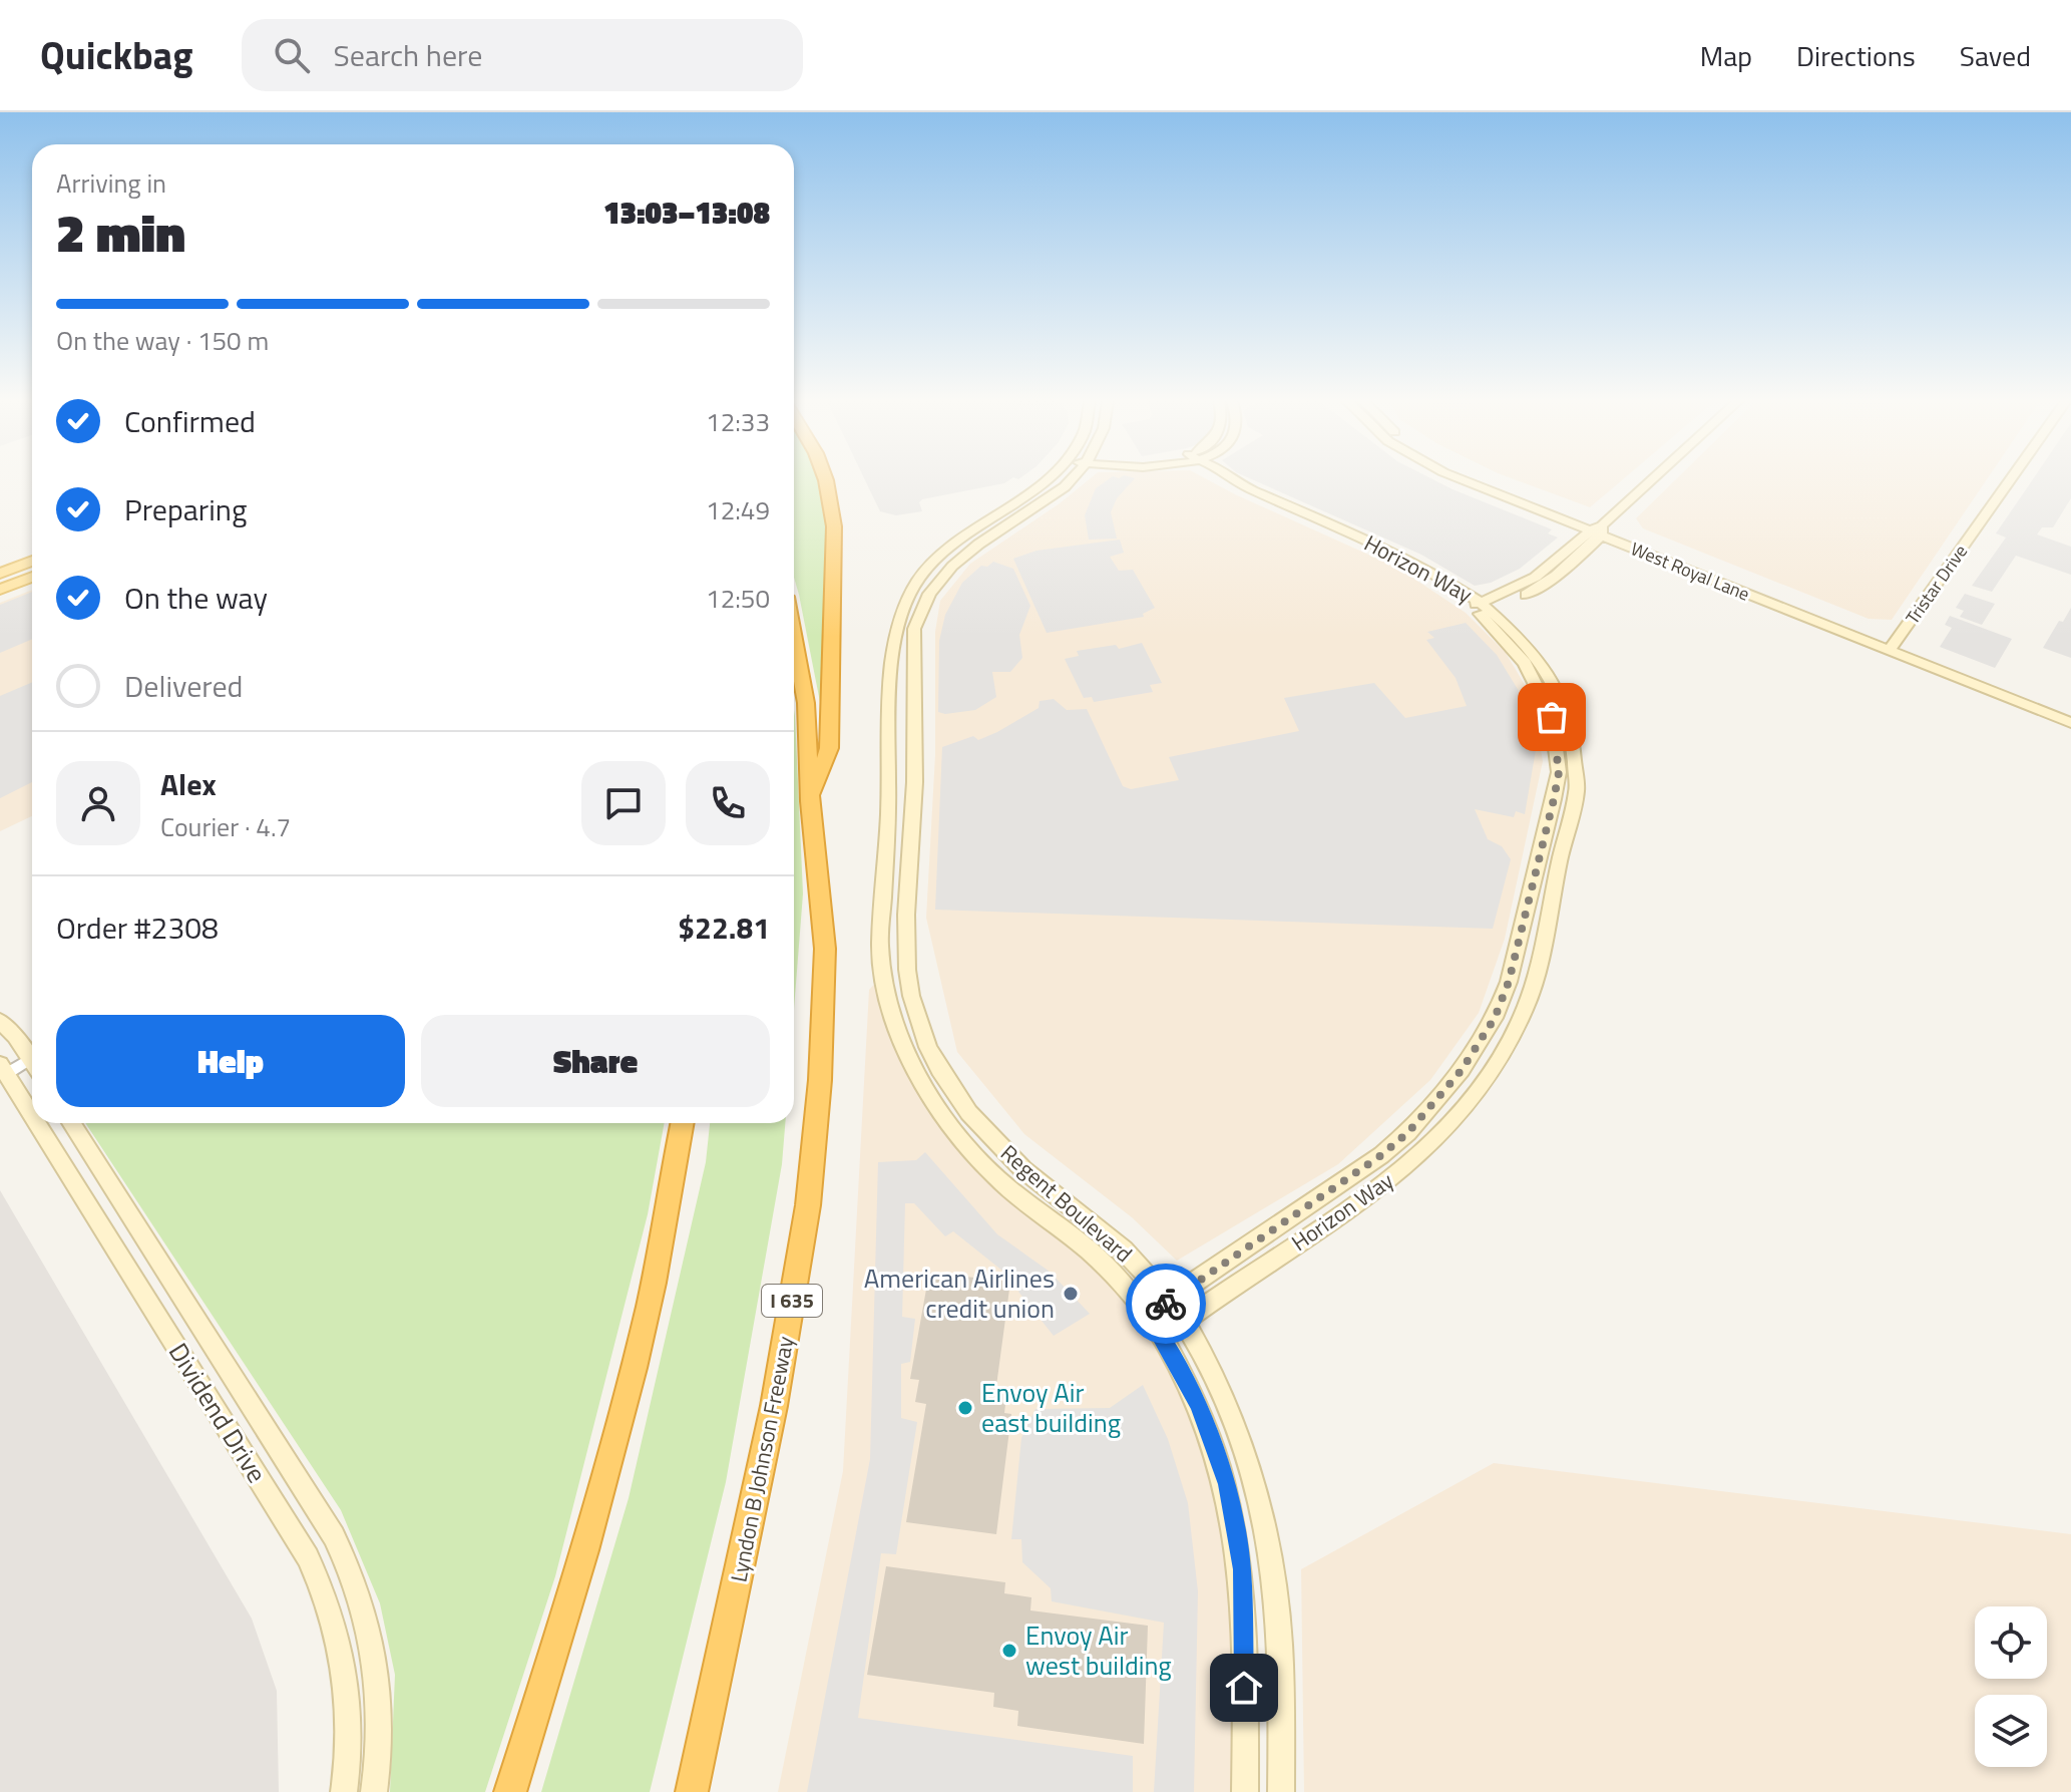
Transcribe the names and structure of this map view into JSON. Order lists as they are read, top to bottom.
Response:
{
  "streets": {
    "highway": ["I 635", "Lyndon B Johnson Freeway"],
    "street": [
      "Horizon Way",
      "West Royal Lane",
      "Tristar Drive",
      "Regent Boulevard",
      "Dividend Drive"
    ]
  },
  "crossings": [
    ["Horizon Way", "Regent Boulevard"],
    ["West Royal Lane", "Tristar Drive"]
  ],
  "places": ["American Airlines credit union", "Envoy Air east building", "Envoy Air west building"],
  "page": {
    "header": "Quickbag",
    "search": "Search here",
    "nav": ["Map", "Directions", "Saved"],
    "heading": ["2 min", "Arriving in", "13:03–13:08"],
    "panel": [
      "Alex",
      "Courier · 4.7",
      "Order #2308",
      "$22.81"
    ],
    "bar": "On the way · 150 m",
    "list": [
      ["Confirmed", "12:33"],
      ["Preparing", "12:49"],
      ["On the way", "12:50"],
      "Delivered"
    ],
    "buttons": ["Help", "Share"]
  }
}
